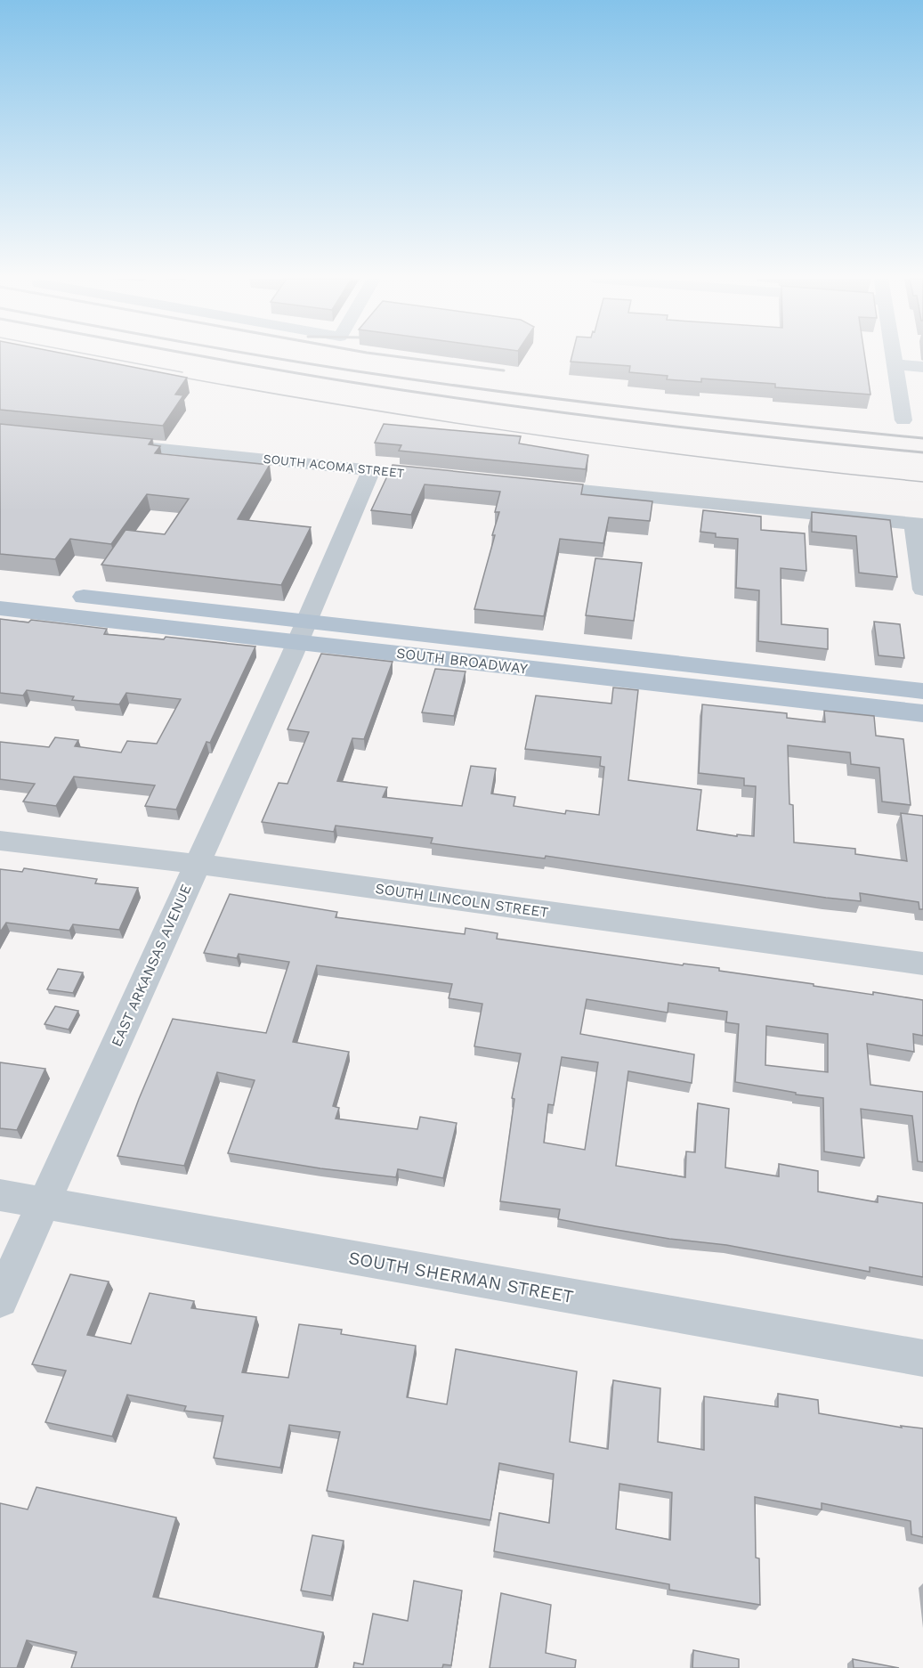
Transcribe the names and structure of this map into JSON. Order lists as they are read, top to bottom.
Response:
{
  "streets": {
    "main road": ["SOUTH BROADWAY"],
    "street": [
      "SOUTH ACOMA STREET",
      "SOUTH LINCOLN STREET",
      "EAST ARKANSAS AVENUE",
      "SOUTH SHERMAN STREET"
    ]
  },
  "crossings": [
    ["SOUTH ACOMA STREET", "EAST ARKANSAS AVENUE"],
    ["SOUTH BROADWAY", "EAST ARKANSAS AVENUE"],
    ["SOUTH LINCOLN STREET", "EAST ARKANSAS AVENUE"],
    ["EAST ARKANSAS AVENUE", "SOUTH SHERMAN STREET"]
  ]
}
